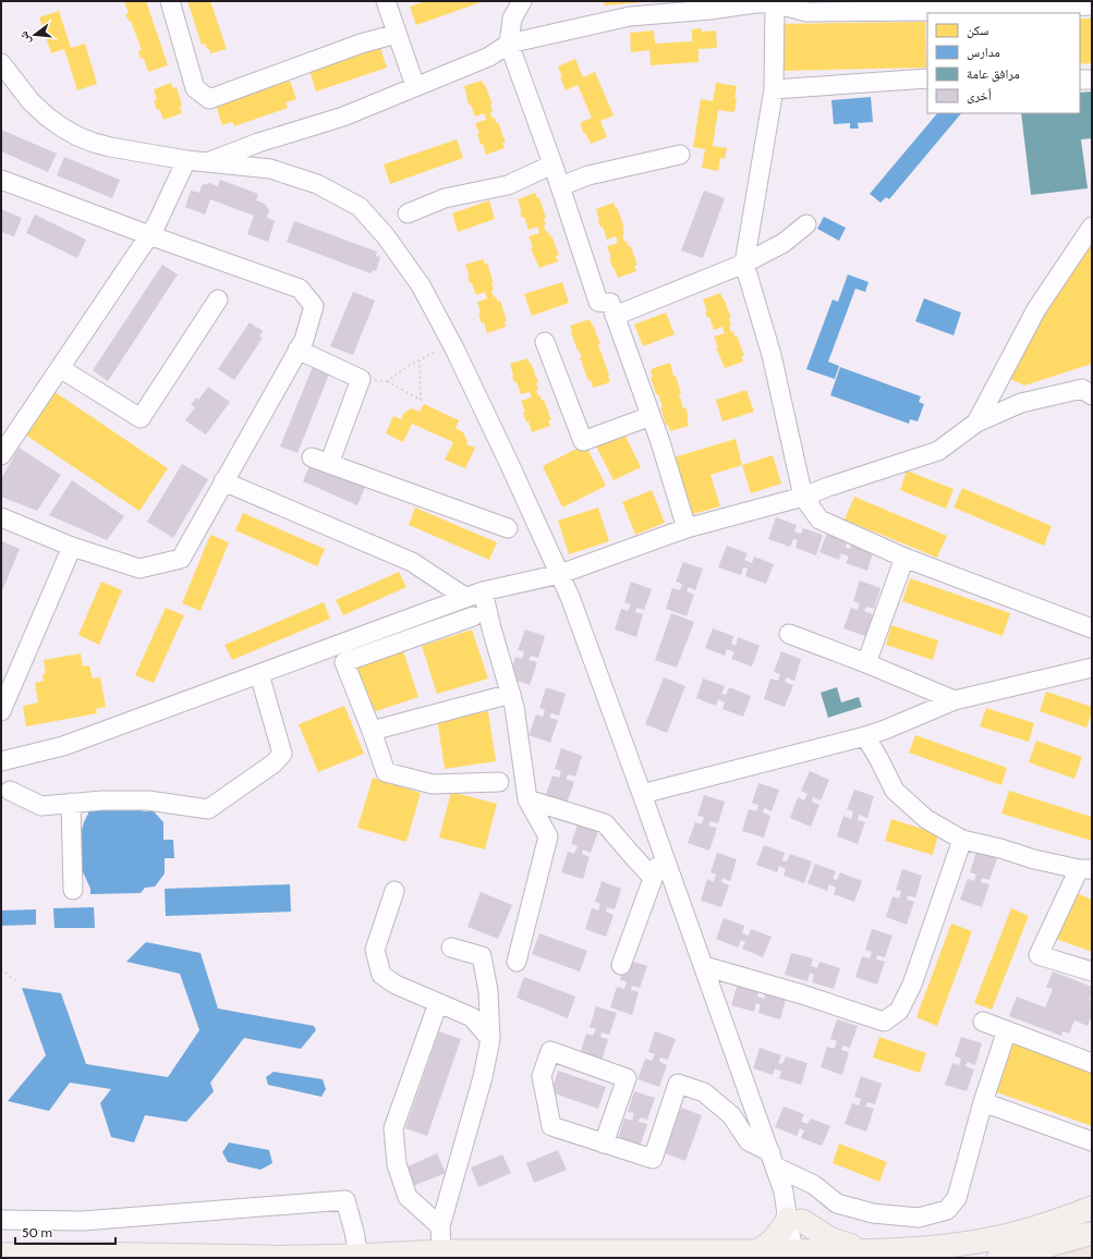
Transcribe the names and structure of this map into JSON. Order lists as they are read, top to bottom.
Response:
{
  "legend": [
    "سكن",
    "مدارس",
    "مرافق عامة",
    "أخرى"
  ],
  "scale_bar": "50 m",
  "north": "left"
}
